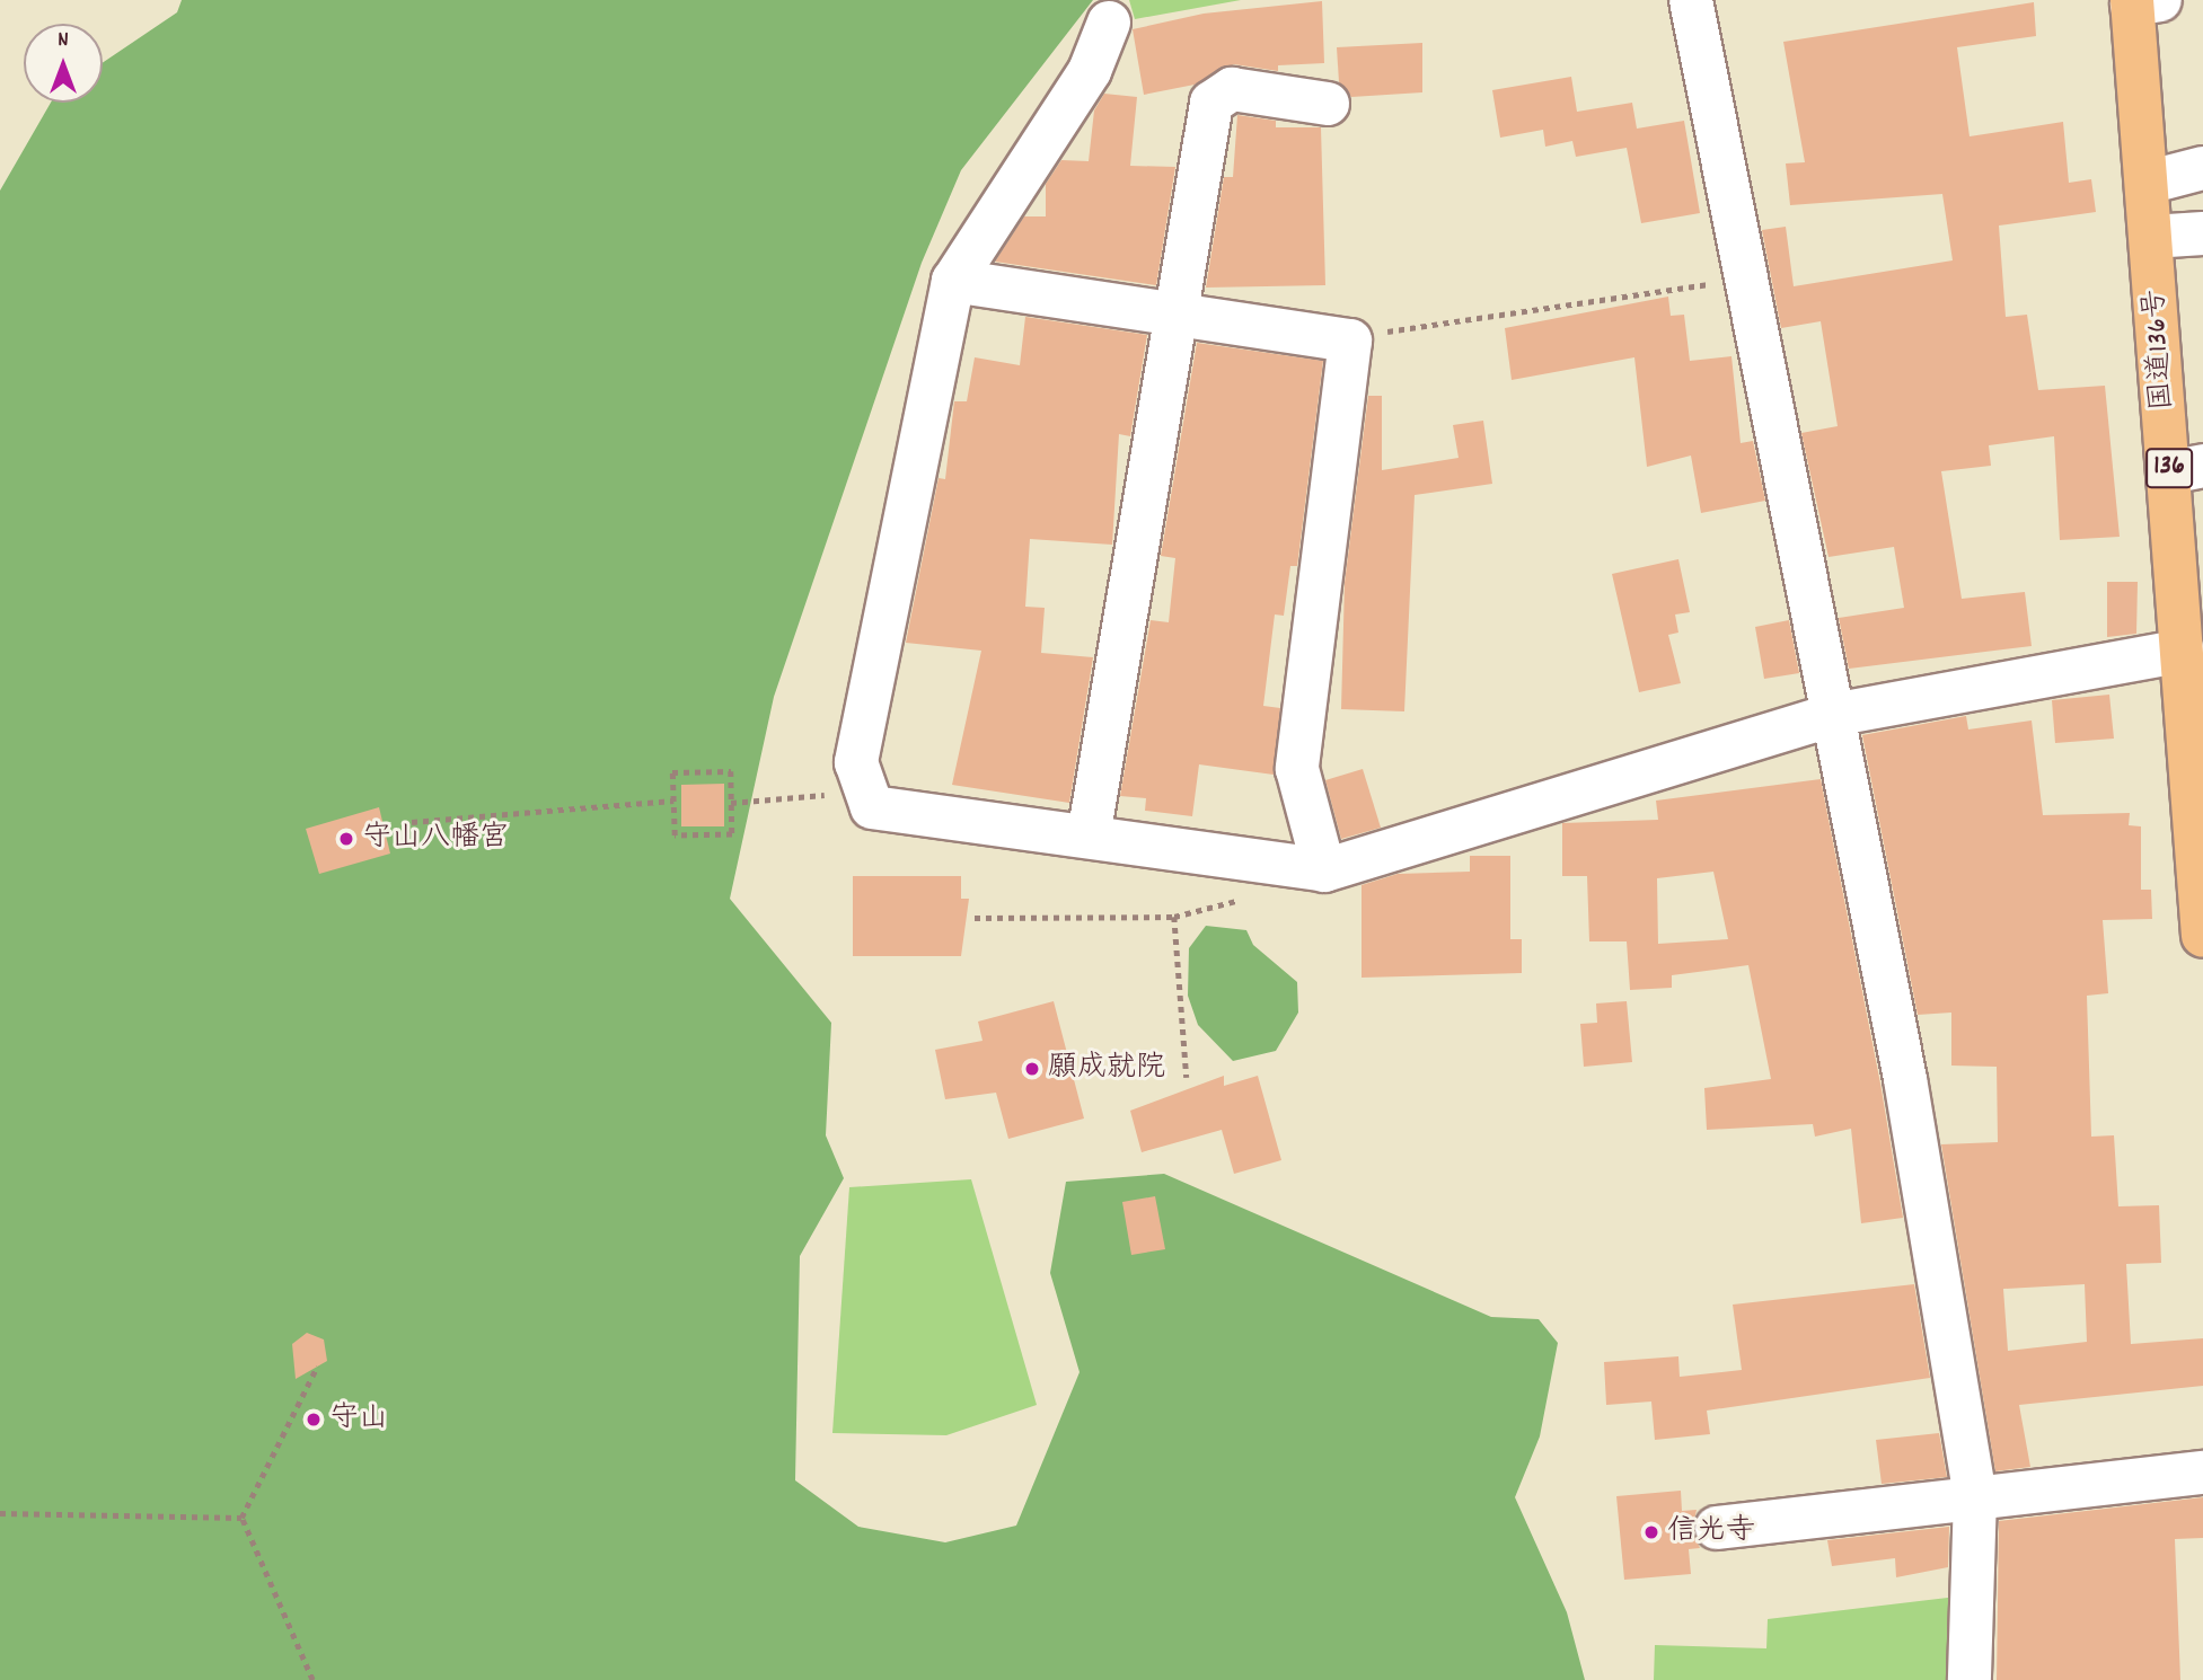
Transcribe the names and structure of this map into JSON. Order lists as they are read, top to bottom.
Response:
{
  "streets": {
    "highway": ["国道136号", "136"]
  },
  "places": [
    "守山八幡宮",
    "願成就院",
    "守山",
    "信光寺"
  ],
  "north": "top"
}
